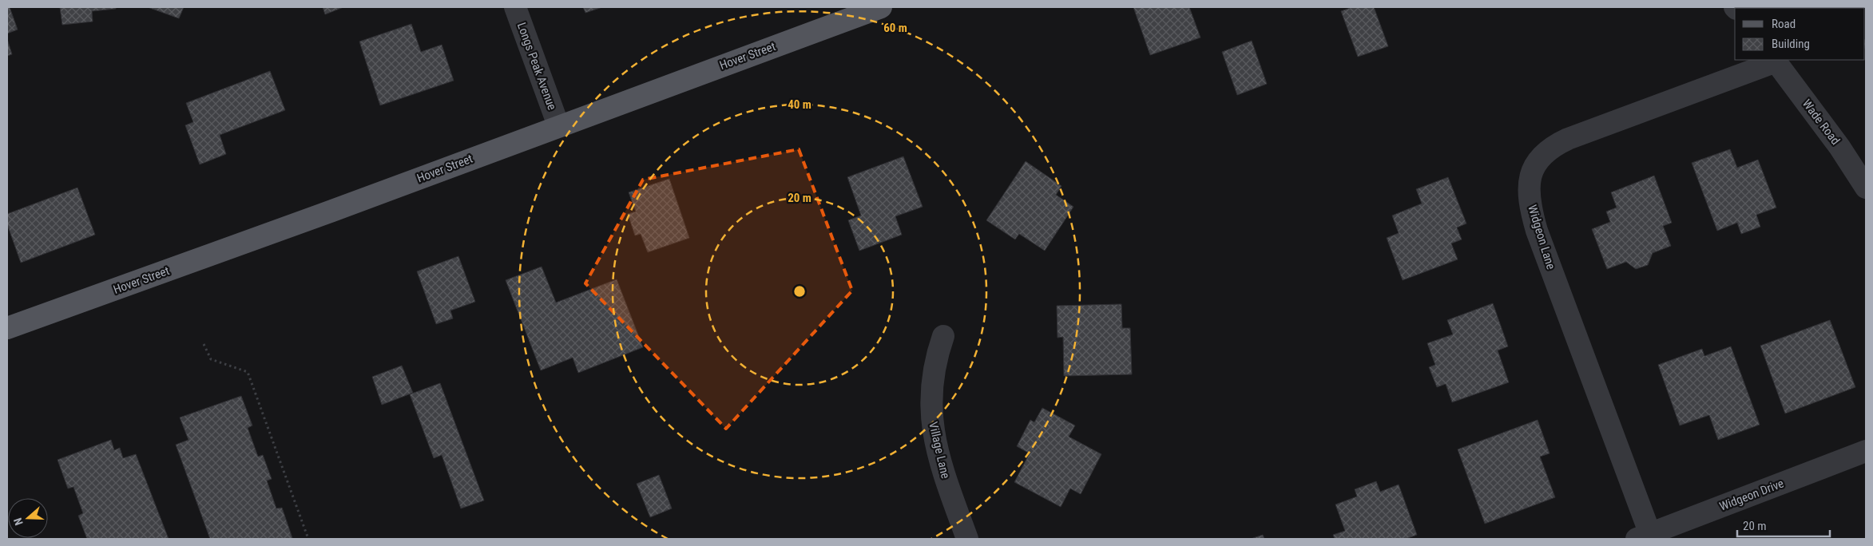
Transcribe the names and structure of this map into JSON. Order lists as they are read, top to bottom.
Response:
{
  "streets": {
    "main road": ["Hover Street"],
    "street": [
      "Longs Peak Avenue",
      "Wade Road",
      "Widgeon Lane",
      "Village Lane",
      "Widgeon Drive"
    ]
  },
  "crossings": [
    ["Hover Street", "Longs Peak Avenue"],
    ["Wade Road", "Widgeon Lane"],
    ["Widgeon Lane", "Widgeon Drive"]
  ],
  "legend": ["Road", "Building"],
  "scale_bar": "20 m",
  "north": "left",
  "rings": ["60 m", "40 m", "20 m"]
}
